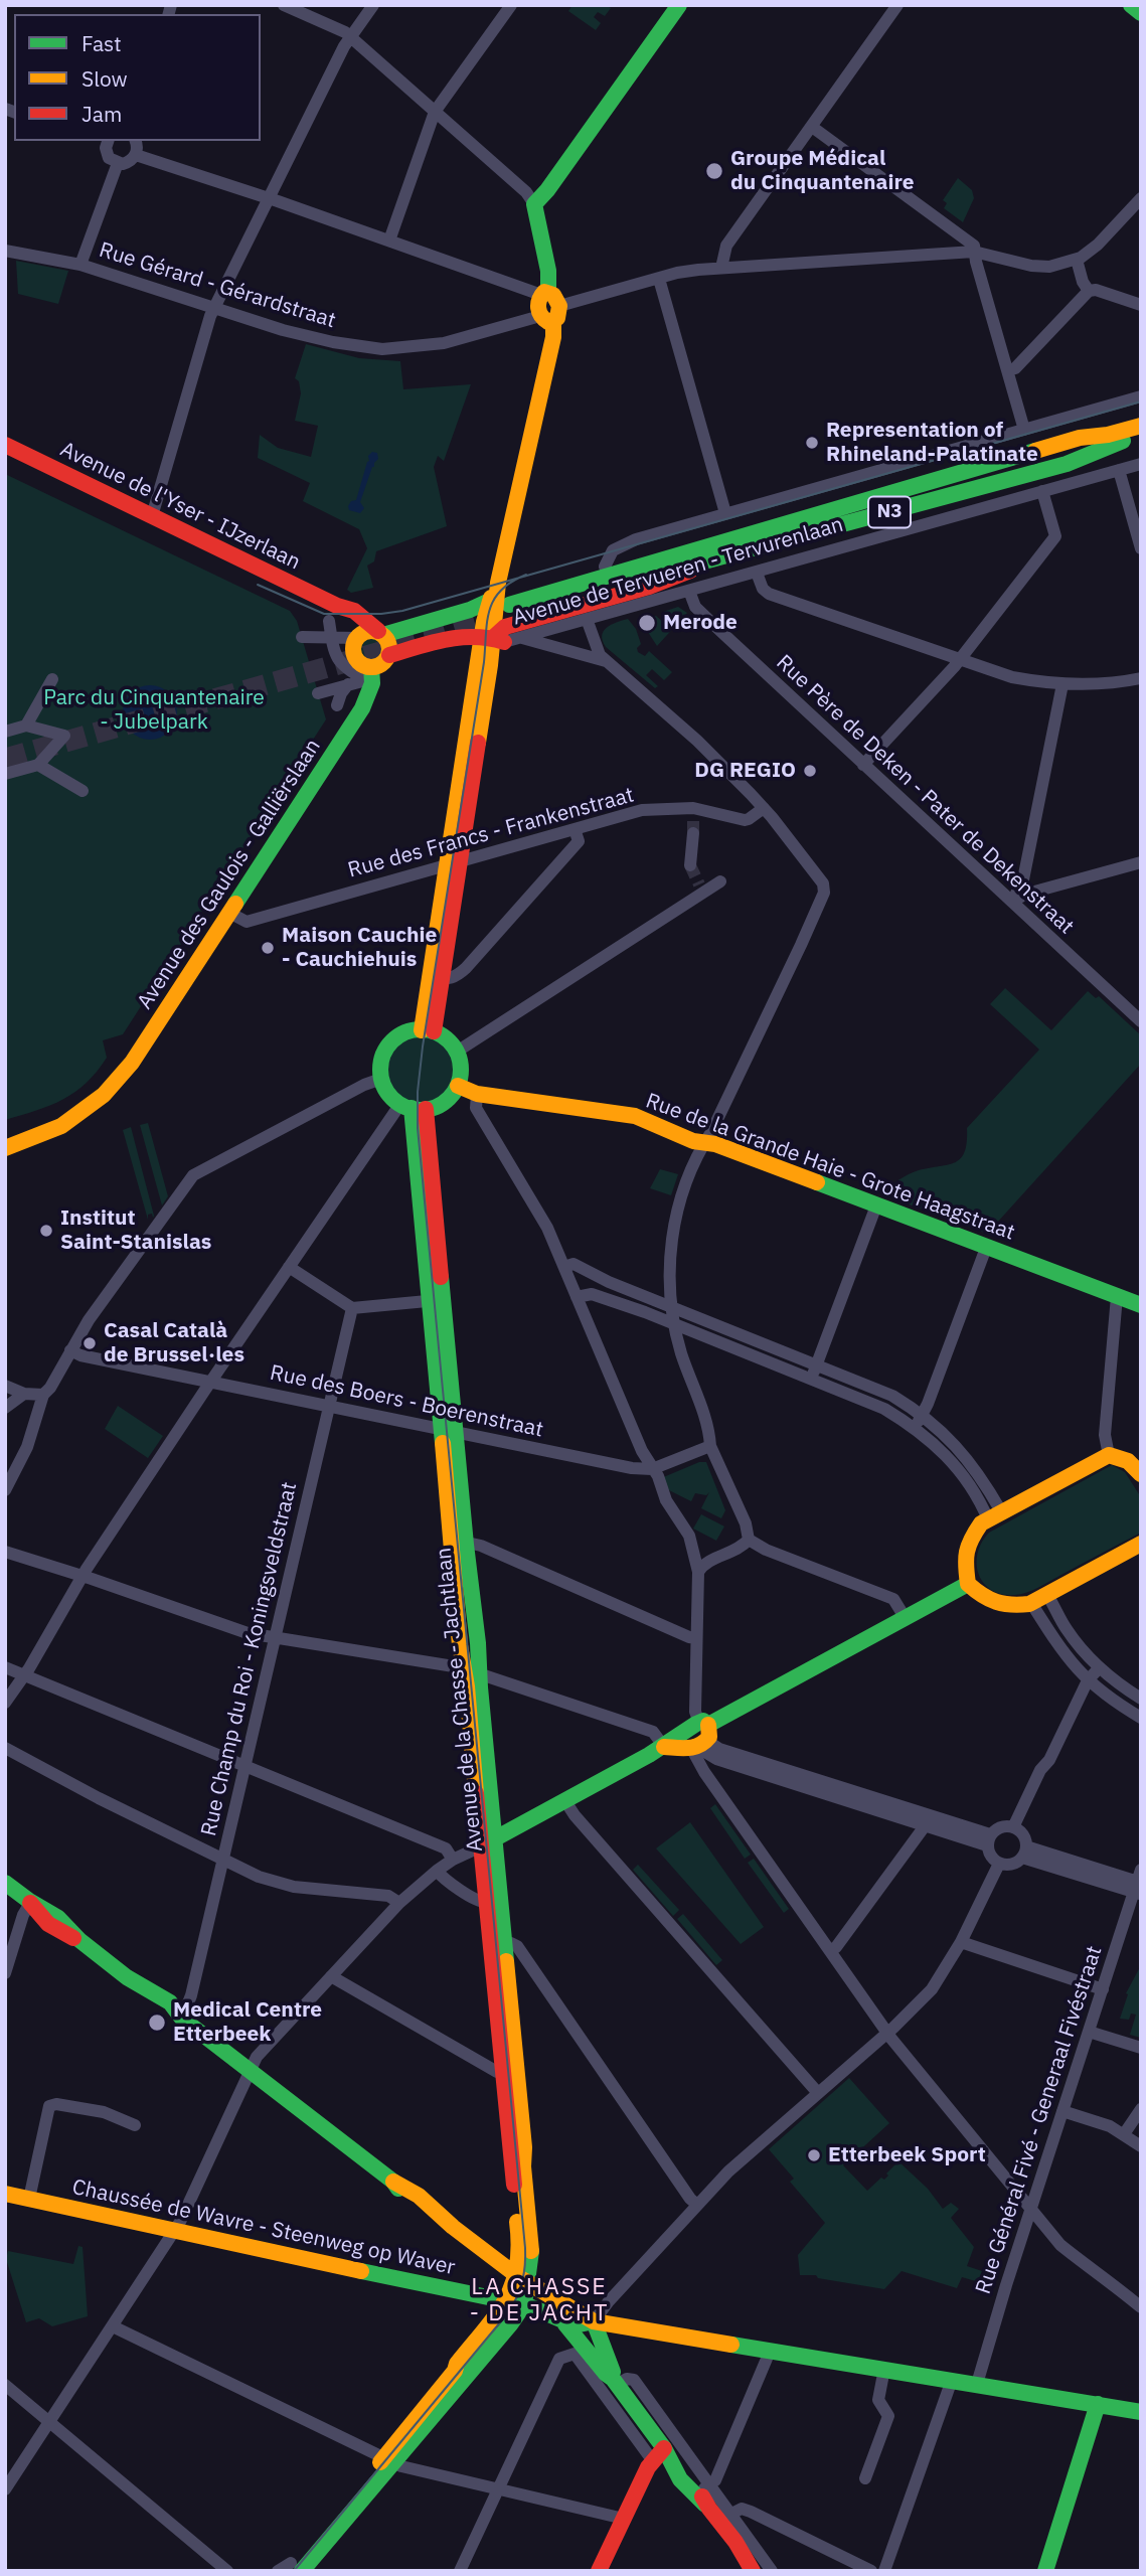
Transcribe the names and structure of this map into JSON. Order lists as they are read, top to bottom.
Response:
{
  "streets": {
    "main road": [
      "Avenue de l'Yser - IJzerlaan",
      "N3",
      "Avenue de Tervueren - Tervurenlaan",
      "Avenue des Gaulois - Galliërslaan",
      "Rue de la Grande Haie - Grote Haagstraat",
      "Avenue de la Chasse - Jachtlaan",
      "Chaussée de Wavre - Steenweg op Waver"
    ],
    "street": [
      "Rue Gérard - Gérardstraat",
      "Rue Père de Deken - Pater de Dekenstraat",
      "Rue des Francs - Frankenstraat",
      "Rue des Boers - Boerenstraat",
      "Rue Champ du Roi - Koningsveldstraat",
      "Rue Général Fivé - Generaal Fivéstraat"
    ]
  },
  "crossings": [
    ["Avenue de l'Yser - IJzerlaan", "Avenue de Tervueren - Tervurenlaan"],
    ["Avenue de Tervueren - Tervurenlaan", "Rue Père de Deken - Pater de Dekenstraat"],
    ["Avenue de Tervueren - Tervurenlaan", "Avenue des Gaulois - Galliërslaan"],
    ["Rue des Francs - Frankenstraat", "Avenue des Gaulois - Galliërslaan"],
    ["Rue de la Grande Haie - Grote Haagstraat", "Avenue de la Chasse - Jachtlaan"],
    ["Rue des Boers - Boerenstraat", "Rue Champ du Roi - Koningsveldstraat"],
    ["Rue des Boers - Boerenstraat", "Avenue de la Chasse - Jachtlaan"]
  ],
  "districts": ["LA CHASSE - DE JACHT"],
  "parks": ["Parc du Cinquantenaire - Jubelpark"],
  "places": [
    "Groupe Médical du Cinquantenaire",
    "Representation of Rhineland-Palatinate",
    "Merode",
    "DG REGIO",
    "Maison Cauchie - Cauchiehuis",
    "Institut Saint-Stanislas",
    "Casal Català de Brussel·les",
    "Medical Centre Etterbeek",
    "Etterbeek Sport"
  ],
  "legend": ["Fast", "Slow", "Jam"]
}
